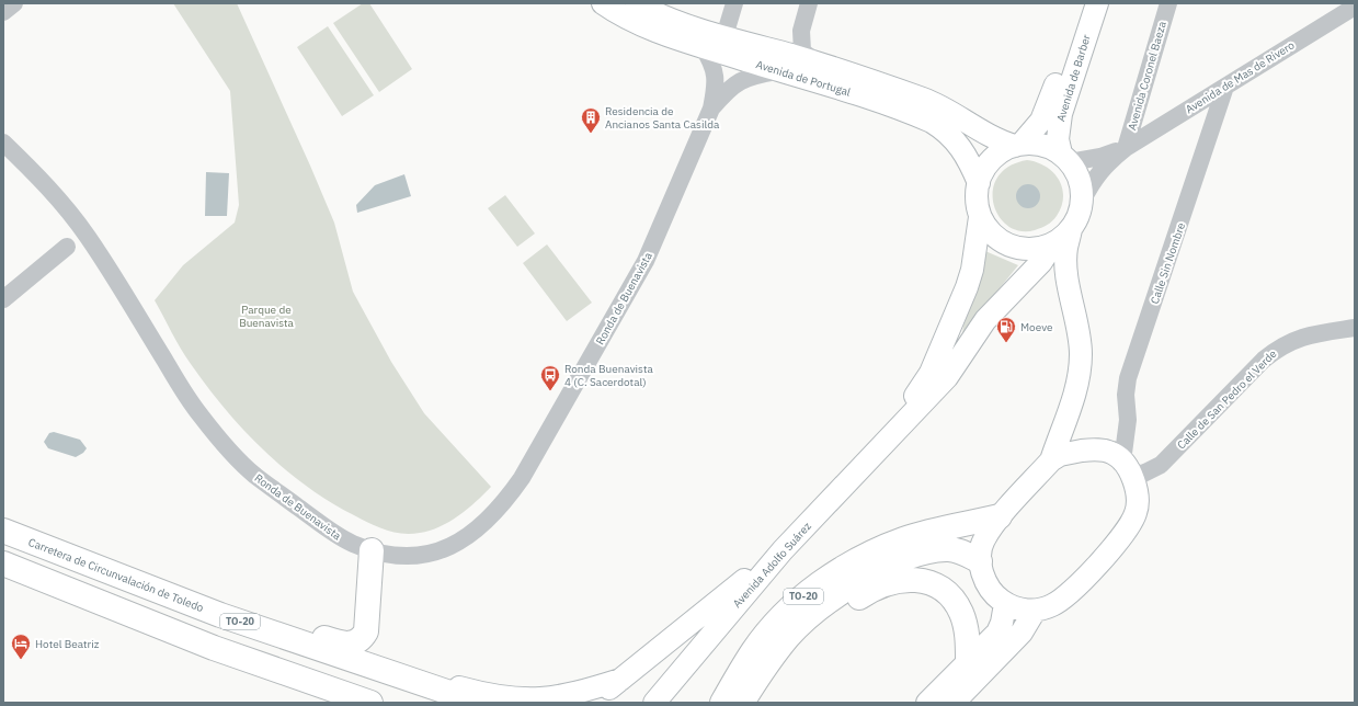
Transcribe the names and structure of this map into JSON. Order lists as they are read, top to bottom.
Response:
{
  "streets": {
    "highway": ["Carretera de Circunvalación de Toledo", "TO-20"],
    "main road": ["Avenida de Portugal", "Avenida de Barber", "Avenida Adolfo Suárez"],
    "street": [
      "Avenida Coronel Baeza",
      "Avenida de Mas de Rivero",
      "Calle Sin Nombre",
      "Ronda de Buenavista",
      "Calle de San Pedro el Verde"
    ]
  },
  "crossings": [
    ["Avenida Coronel Baeza", "Avenida de Mas de Rivero"],
    ["Avenida de Mas de Rivero", "Avenida de Portugal"],
    ["Avenida de Mas de Rivero", "Avenida de Barber"],
    ["Avenida de Mas de Rivero", "Calle Sin Nombre"],
    ["Avenida de Mas de Rivero", "Avenida Adolfo Suárez"],
    ["Avenida de Portugal", "Avenida de Barber"],
    ["Avenida de Portugal", "Ronda de Buenavista"],
    ["Avenida de Portugal", "Avenida Adolfo Suárez"],
    ["Avenida de Barber", "Avenida Adolfo Suárez"],
    ["Calle Sin Nombre", "Calle de San Pedro el Verde"],
    ["Calle Sin Nombre", "TO-20"],
    ["Calle de San Pedro el Verde", "TO-20"]
  ],
  "parks": ["Parque de Buenavista"],
  "places": {
    "building": ["Residencia de Ancianos Santa Casilda"],
    "fuel station": ["Moeve"],
    "bus stop": ["Ronda Buenavista 4 (C. Sacerdotal)"],
    "hotel": ["Hotel Beatriz"]
  }
}
